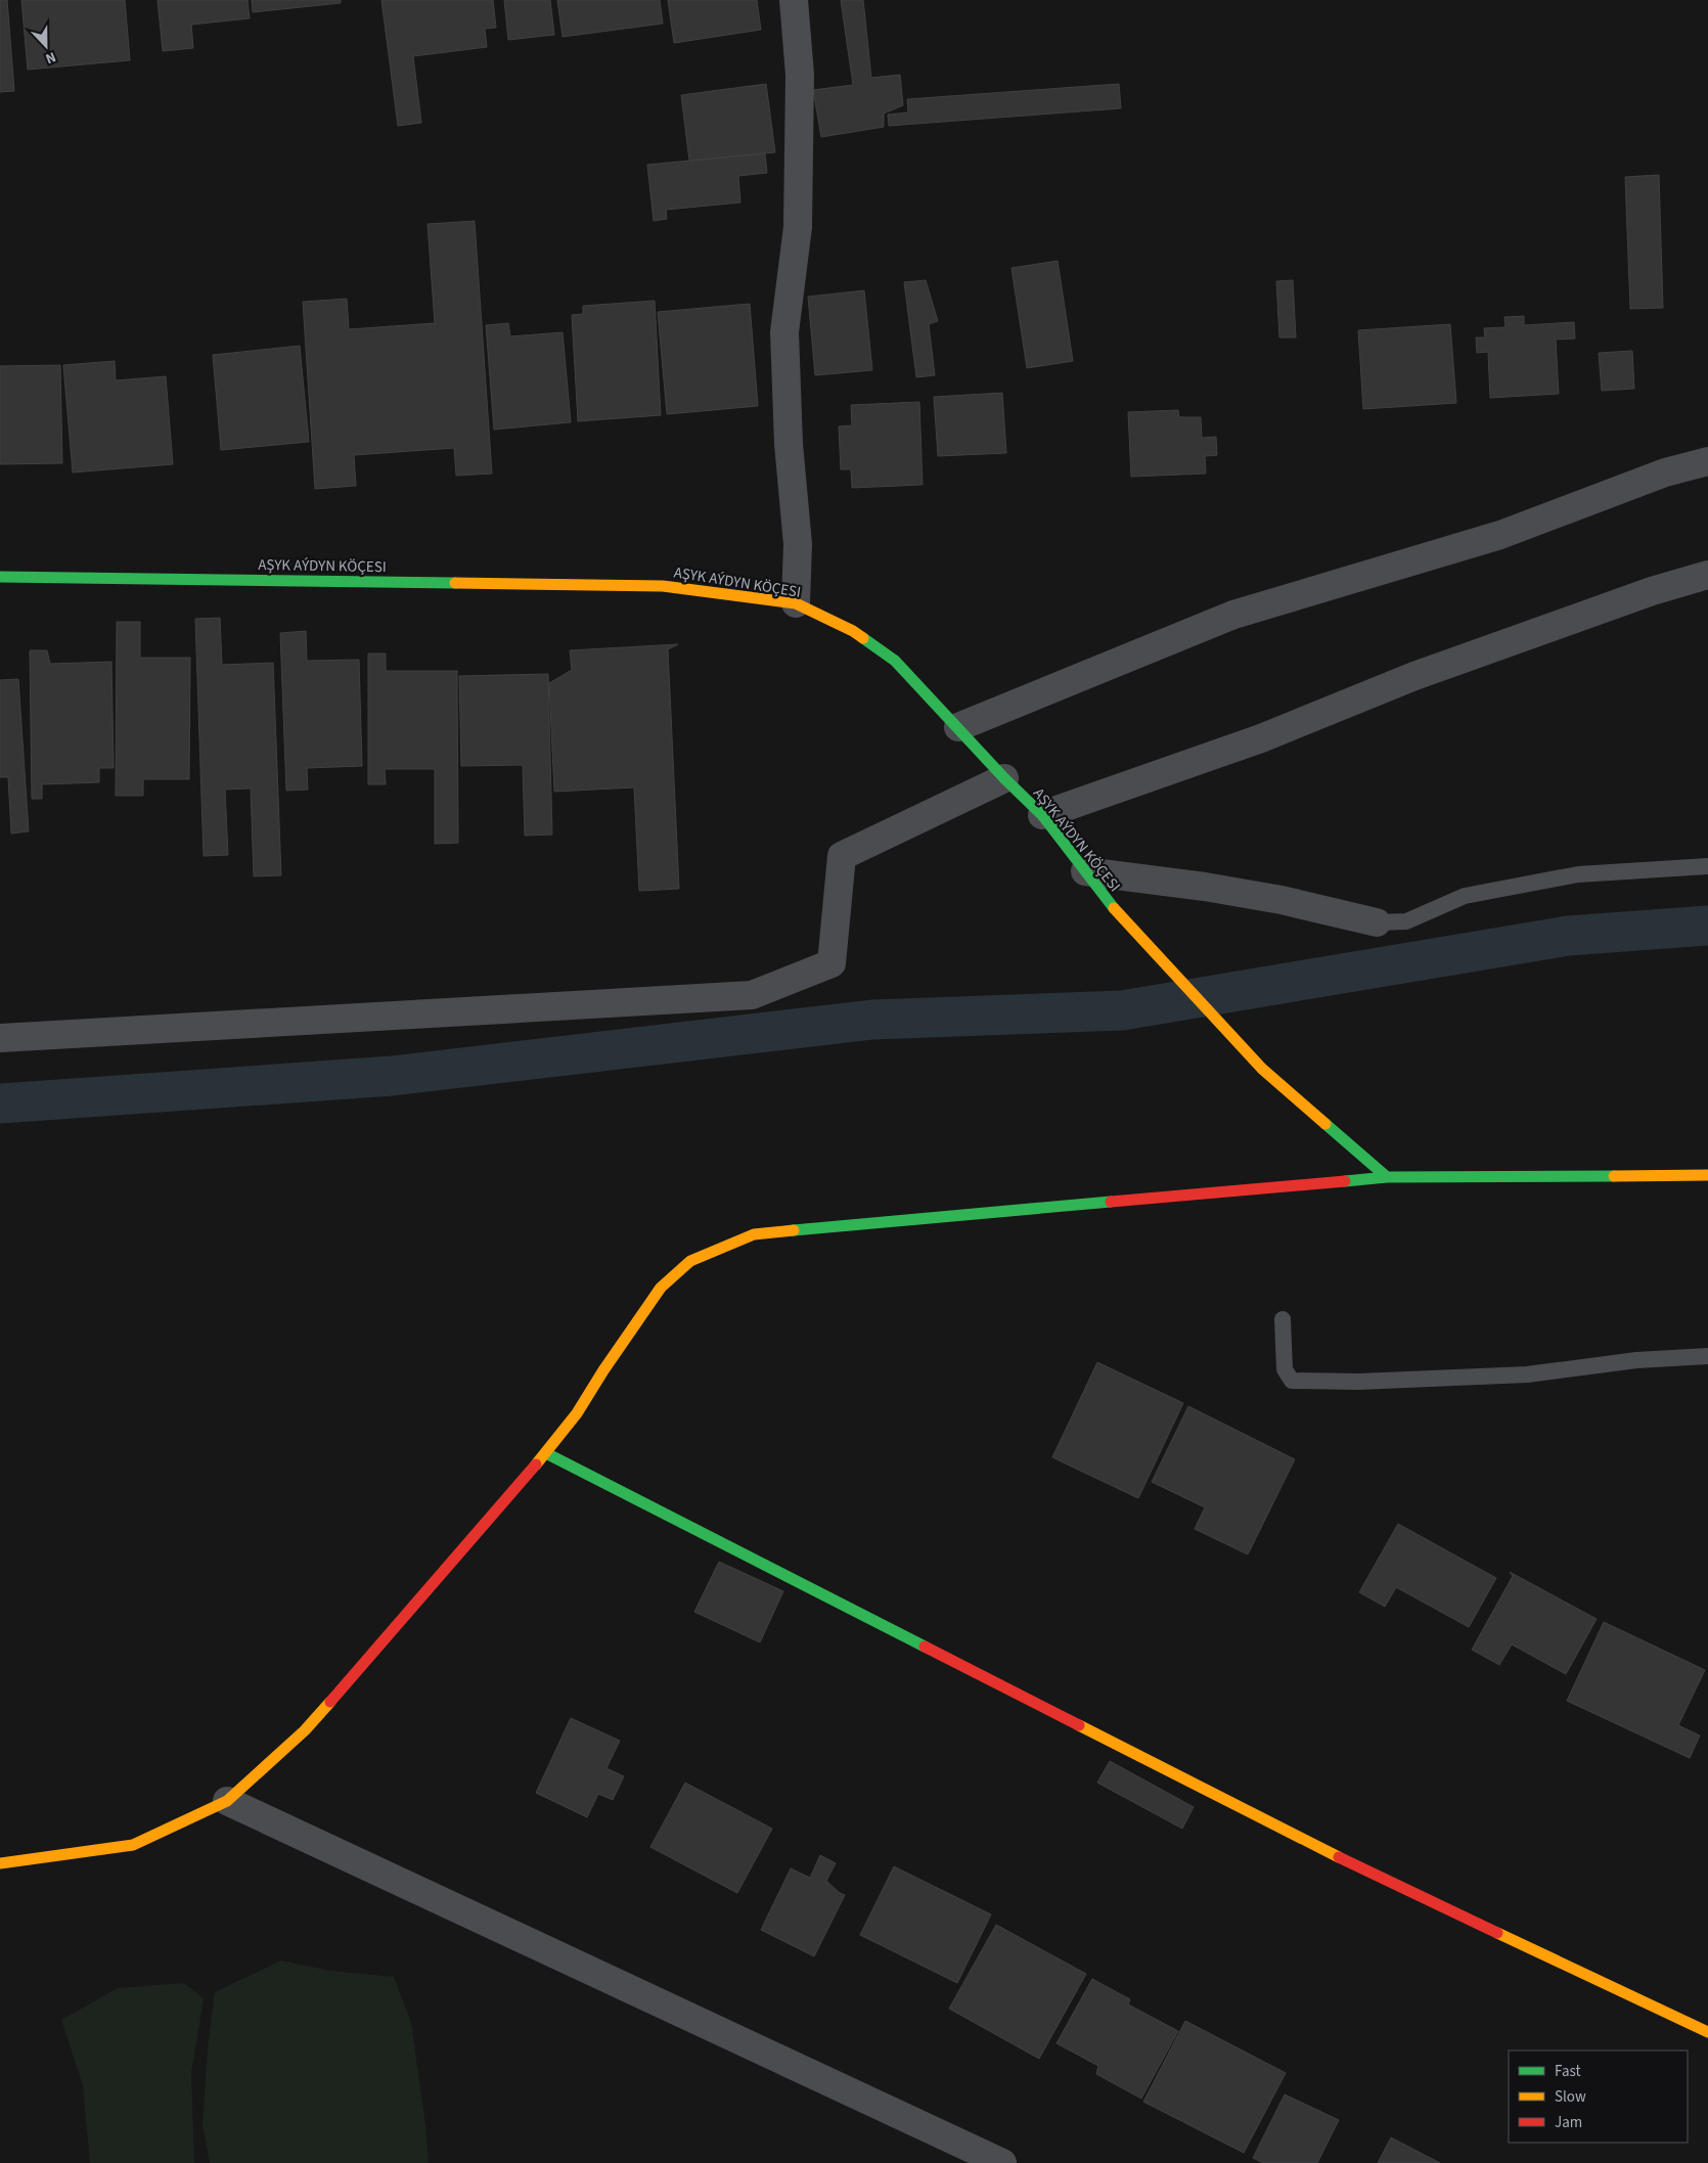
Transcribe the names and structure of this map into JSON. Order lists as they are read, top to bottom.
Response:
{
  "streets": {
    "street": ["AŞYK AÝDYN KÖÇESI"]
  },
  "legend": ["Fast", "Slow", "Jam"],
  "north": "bottom"
}
